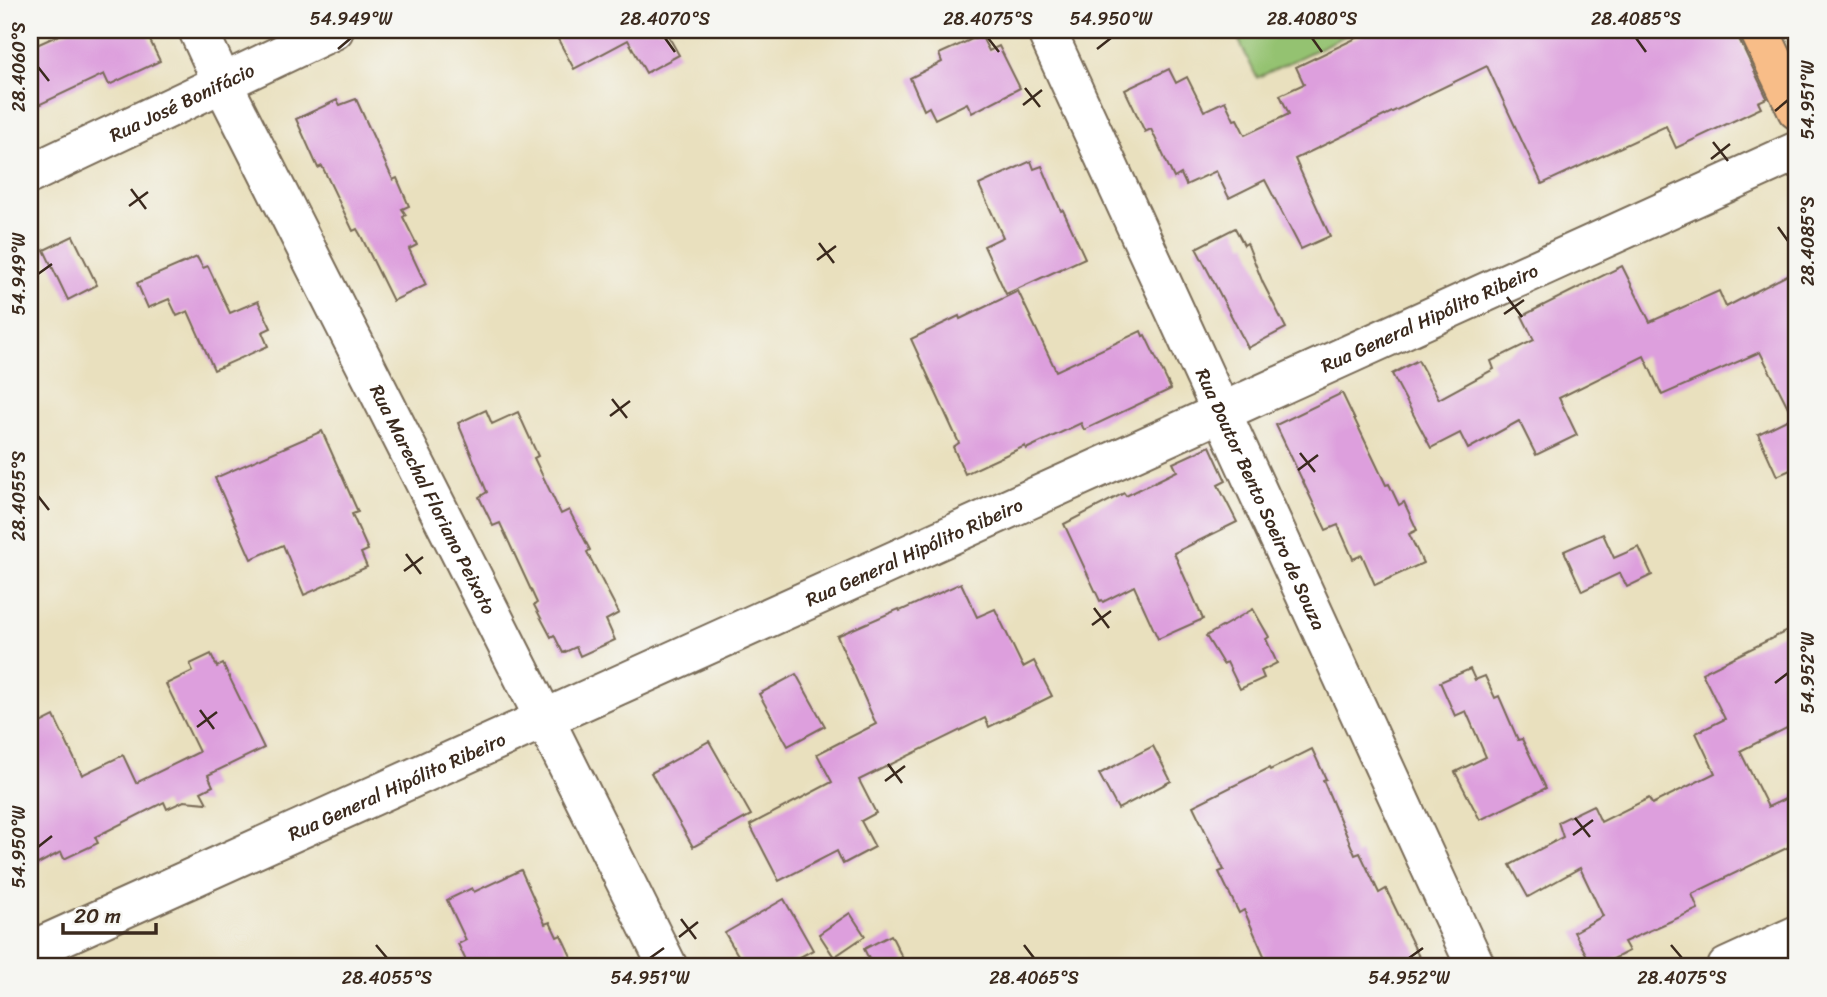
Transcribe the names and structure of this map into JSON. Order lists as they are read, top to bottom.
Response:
{
  "streets": {
    "street": [
      "Rua José Bonifácio",
      "Rua General Hipólito Ribeiro",
      "Rua Marechal Floriano Peixoto",
      "Rua Doutor Bento Soeiro de Souza"
    ]
  },
  "crossings": [
    ["Rua José Bonifácio", "Rua Marechal Floriano Peixoto"],
    ["Rua General Hipólito Ribeiro", "Rua Marechal Floriano Peixoto"],
    ["Rua General Hipólito Ribeiro", "Rua Doutor Bento Soeiro de Souza"]
  ],
  "scale_bar": "20 m",
  "coordinates": [
    "54.949°W",
    "28.4070°S",
    "28.4075°S",
    "54.950°W",
    "28.4080°S",
    "28.4085°S",
    "28.4060°S",
    "54.951°W",
    "28.4055°S",
    "54.952°W",
    "28.4065°S"
  ]
}
